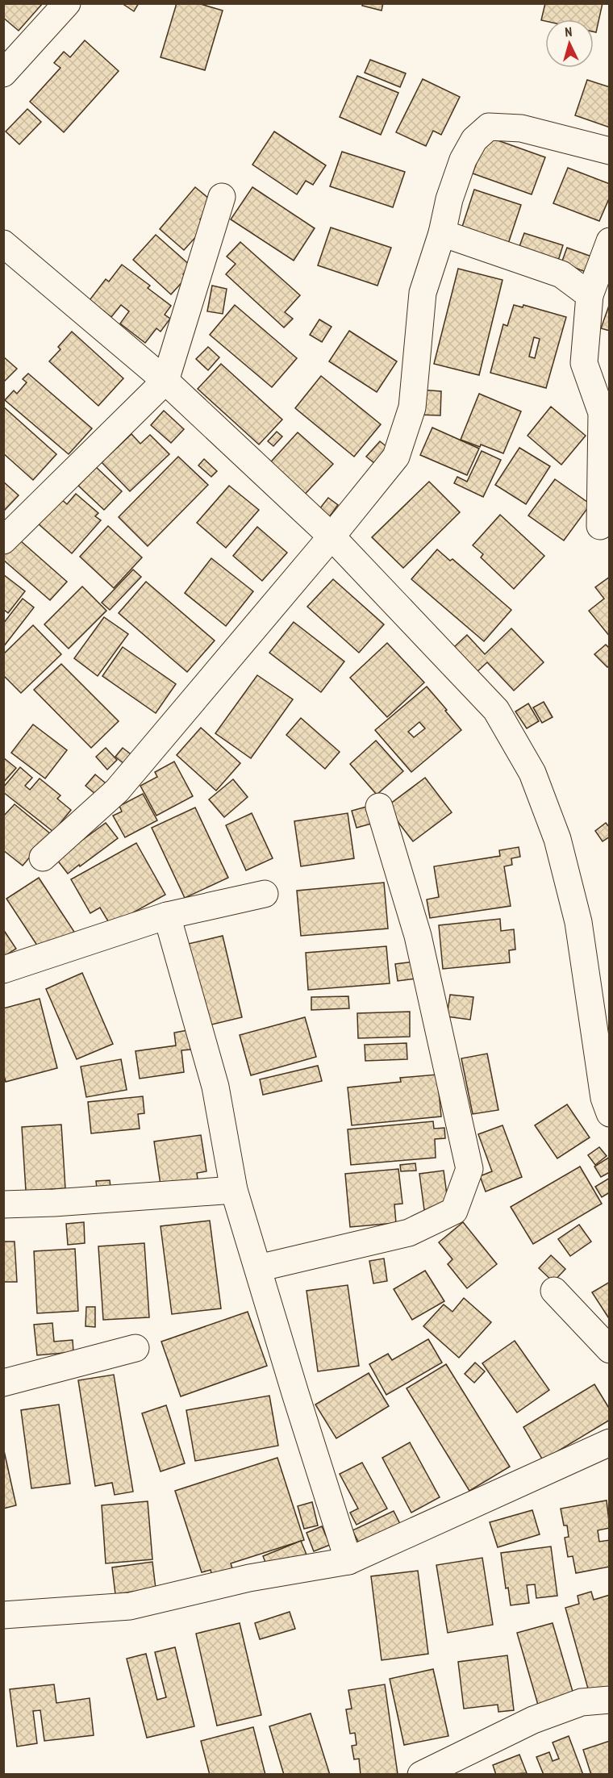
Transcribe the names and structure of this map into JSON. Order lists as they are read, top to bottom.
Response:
{
  "north": "top"
}
